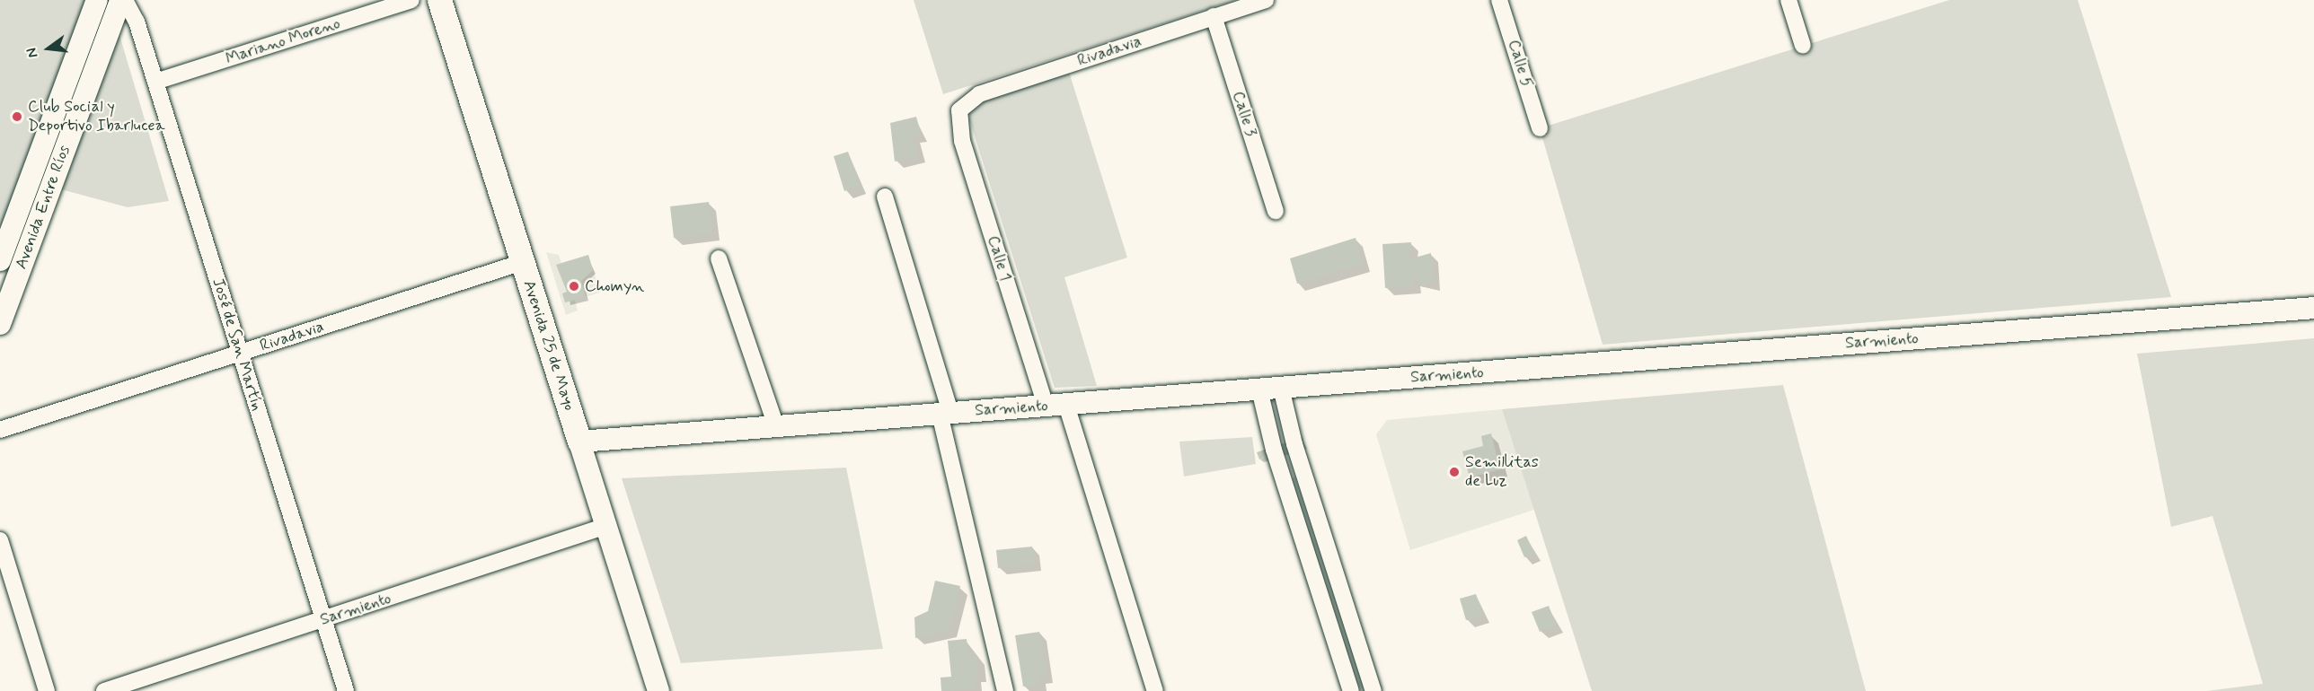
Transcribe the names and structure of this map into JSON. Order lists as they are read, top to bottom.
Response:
{
  "streets": {
    "main road": ["Avenida 25 de Mayo"],
    "street": [
      "Mariano Moreno",
      "Rivadavia",
      "Calle 5",
      "Calle 3",
      "Avenida Entre Ríos",
      "Calle 1",
      "Sarmiento",
      "José de San Martín"
    ]
  },
  "crossings": [
    ["Mariano Moreno", "José de San Martín"],
    ["Rivadavia", "Calle 3"],
    ["Rivadavia", "Calle 1"],
    ["Rivadavia", "José de San Martín"],
    ["Rivadavia", "Avenida 25 de Mayo"],
    ["Calle 1", "Sarmiento"],
    ["Sarmiento", "José de San Martín"],
    ["Sarmiento", "Avenida 25 de Mayo"]
  ],
  "places": ["Club Social y Deportivo Ibarlucea", "Chomyn", "Semillitas de Luz"],
  "north": "left"
}
